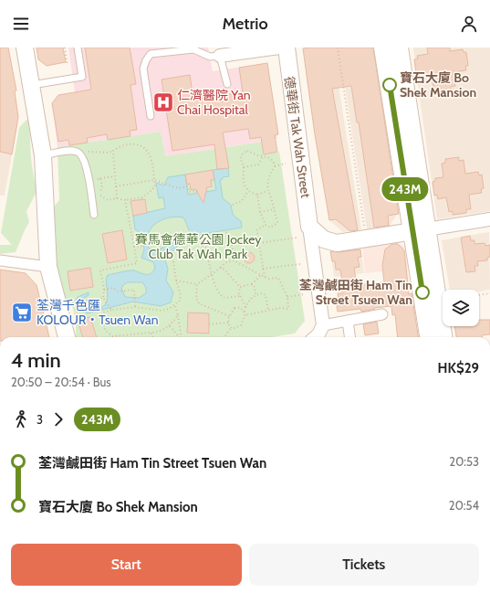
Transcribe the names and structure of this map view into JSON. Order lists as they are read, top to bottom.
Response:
{
  "streets": {
    "street": ["德華街 Tak Wah Street"]
  },
  "parks": ["賽馬會德華公園 Jockey Club Tak Wah Park"],
  "places": {
    "other": ["寶石大廈 Bo Shek Mansion", "荃灣鹹田街 Ham Tin Street Tsuen Wan"],
    "hospital": ["仁濟醫院 Yan Chai Hospital"],
    "supermarket": ["荃灣千色匯 KOLOUR‧Tsuen Wan"]
  },
  "lines": ["bus line 243M"],
  "page": {
    "header": "Metrio",
    "on_map": "243M",
    "heading": ["4 min", "20:50 – 20:54 · Bus", "HK$29"],
    "legs": ["3", "243M"],
    "list": [
      {
        "name": "荃灣鹹田街 Ham Tin Street Tsuen Wan",
        "value": "20:53"
      },
      {
        "name": "寶石大廈 Bo Shek Mansion",
        "value": "20:54"
      }
    ],
    "buttons": ["Start", "Tickets"]
  }
}
